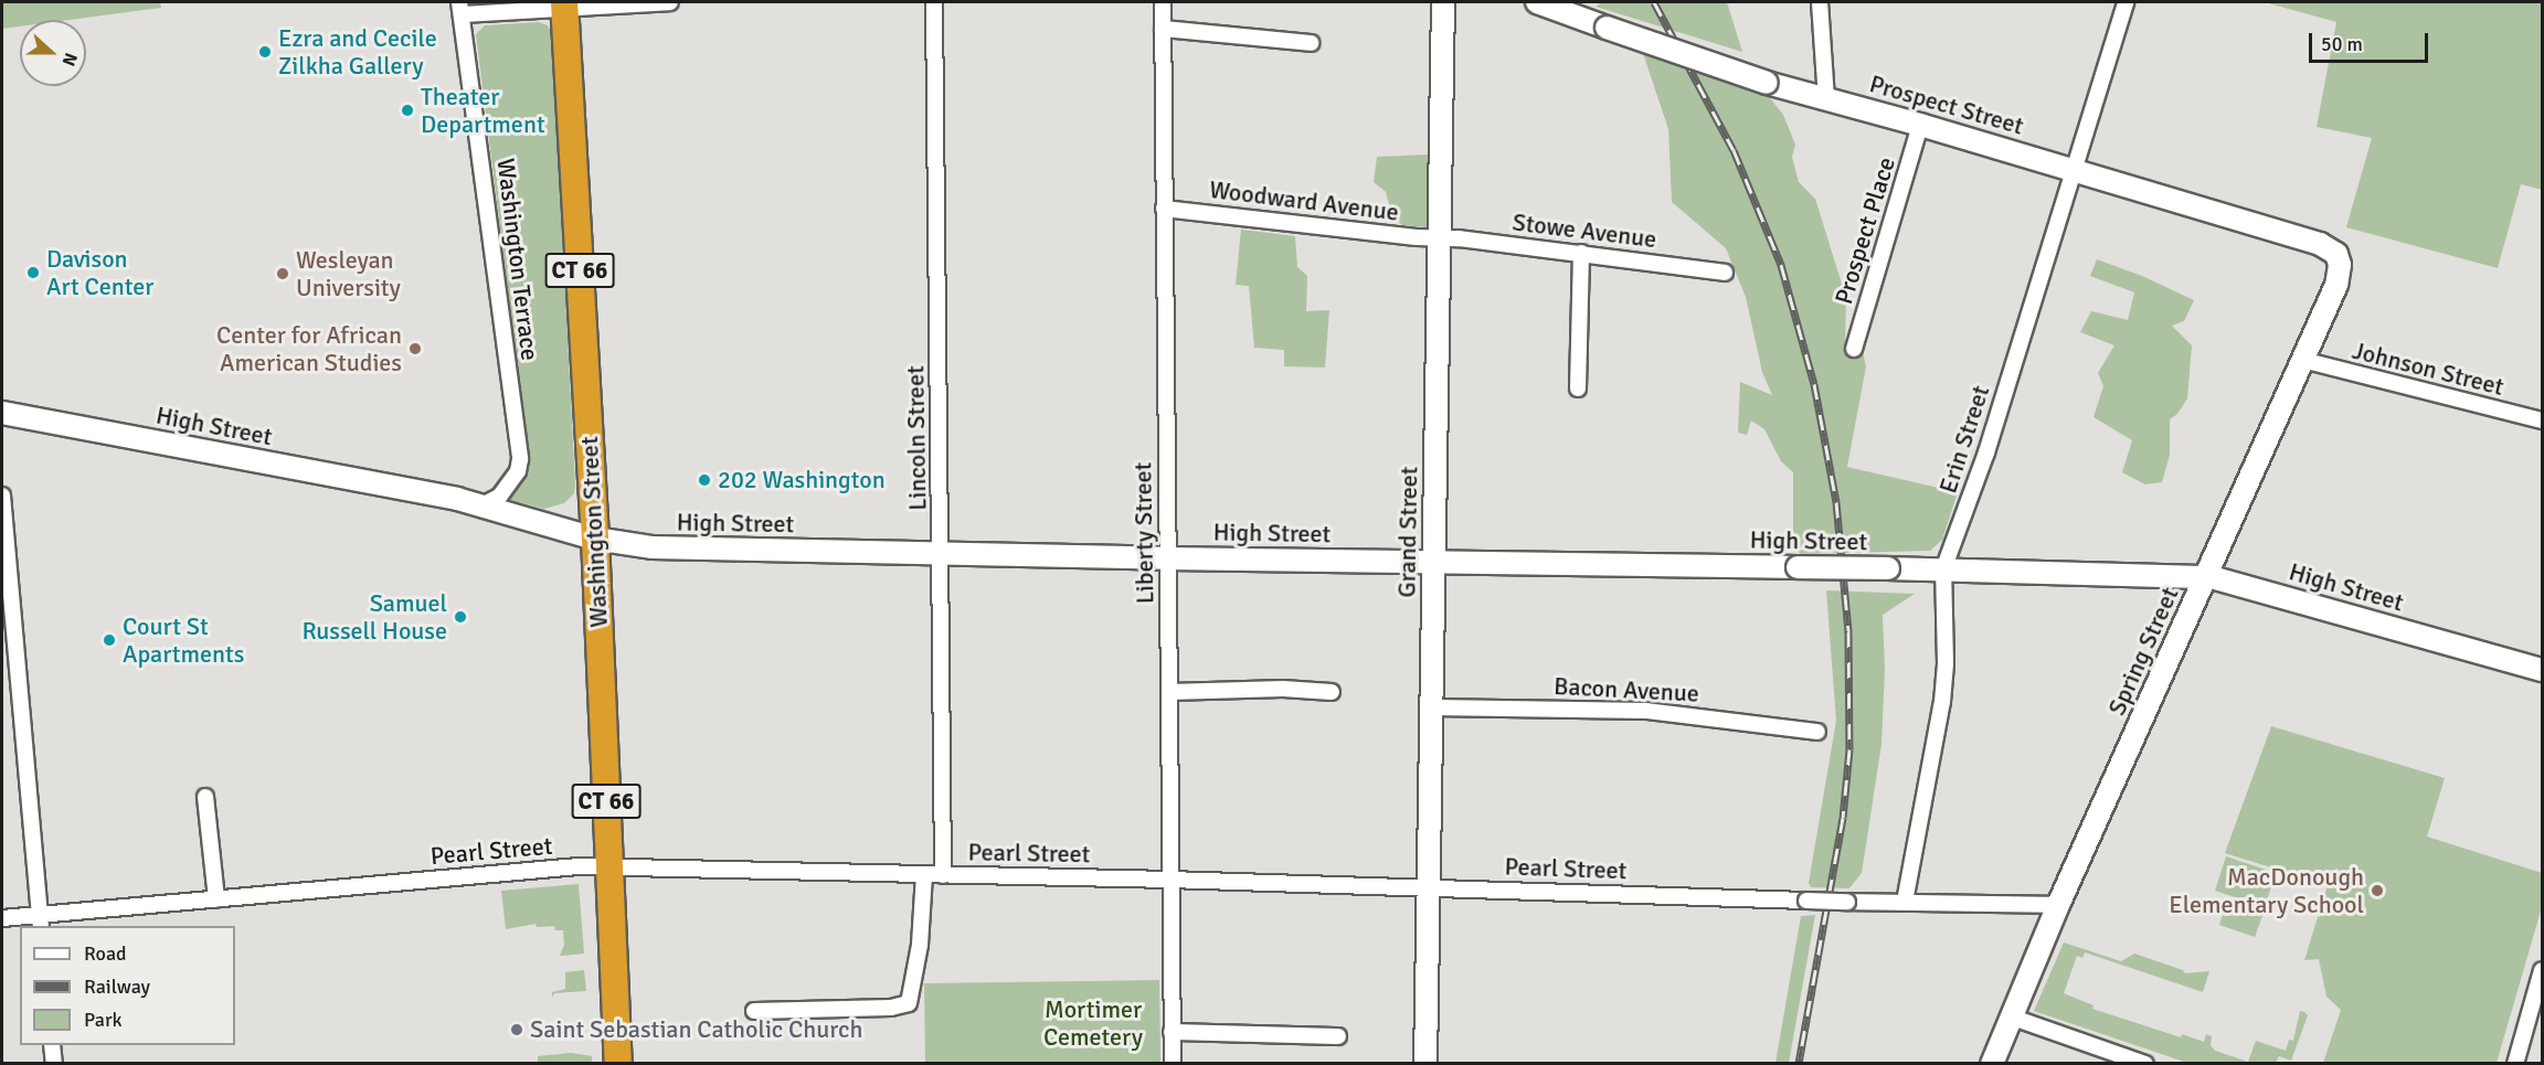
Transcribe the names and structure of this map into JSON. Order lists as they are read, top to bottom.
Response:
{
  "streets": {
    "highway": ["CT 66", "Washington Street"],
    "street": [
      "Prospect Street",
      "Woodward Avenue",
      "Stowe Avenue",
      "Prospect Place",
      "Washington Terrace",
      "Johnson Street",
      "High Street",
      "Lincoln Street",
      "Erin Street",
      "Grand Street",
      "Liberty Street",
      "Spring Street",
      "Bacon Avenue",
      "Pearl Street"
    ]
  },
  "crossings": [
    ["Prospect Street", "Prospect Place"],
    ["Prospect Street", "Erin Street"],
    ["Prospect Street", "Spring Street"],
    ["Woodward Avenue", "Stowe Avenue"],
    ["Woodward Avenue", "Grand Street"],
    ["Woodward Avenue", "Liberty Street"],
    ["Stowe Avenue", "Grand Street"],
    ["Washington Terrace", "High Street"],
    ["Johnson Street", "Spring Street"],
    ["High Street", "Lincoln Street"],
    ["High Street", "Erin Street"],
    ["High Street", "Washington Street"],
    ["High Street", "Grand Street"],
    ["High Street", "Liberty Street"],
    ["High Street", "Spring Street"],
    ["Lincoln Street", "Pearl Street"],
    ["Erin Street", "Pearl Street"],
    ["Washington Street", "Pearl Street"],
    ["Grand Street", "Bacon Avenue"],
    ["Grand Street", "Pearl Street"],
    ["Liberty Street", "Pearl Street"],
    ["Spring Street", "Pearl Street"]
  ],
  "parks": ["Mortimer Cemetery"],
  "places": [
    "Ezra and Cecile Zilkha Gallery",
    "Theater Department",
    "Davison Art Center",
    "Wesleyan University",
    "Center for African American Studies",
    "202 Washington",
    "Samuel Russell House",
    "Court St Apartments",
    "MacDonough Elementary School",
    "Saint Sebastian Catholic Church"
  ],
  "legend": ["Road", "Railway", "Park"],
  "scale_bar": "50 m",
  "north": "right"
}
